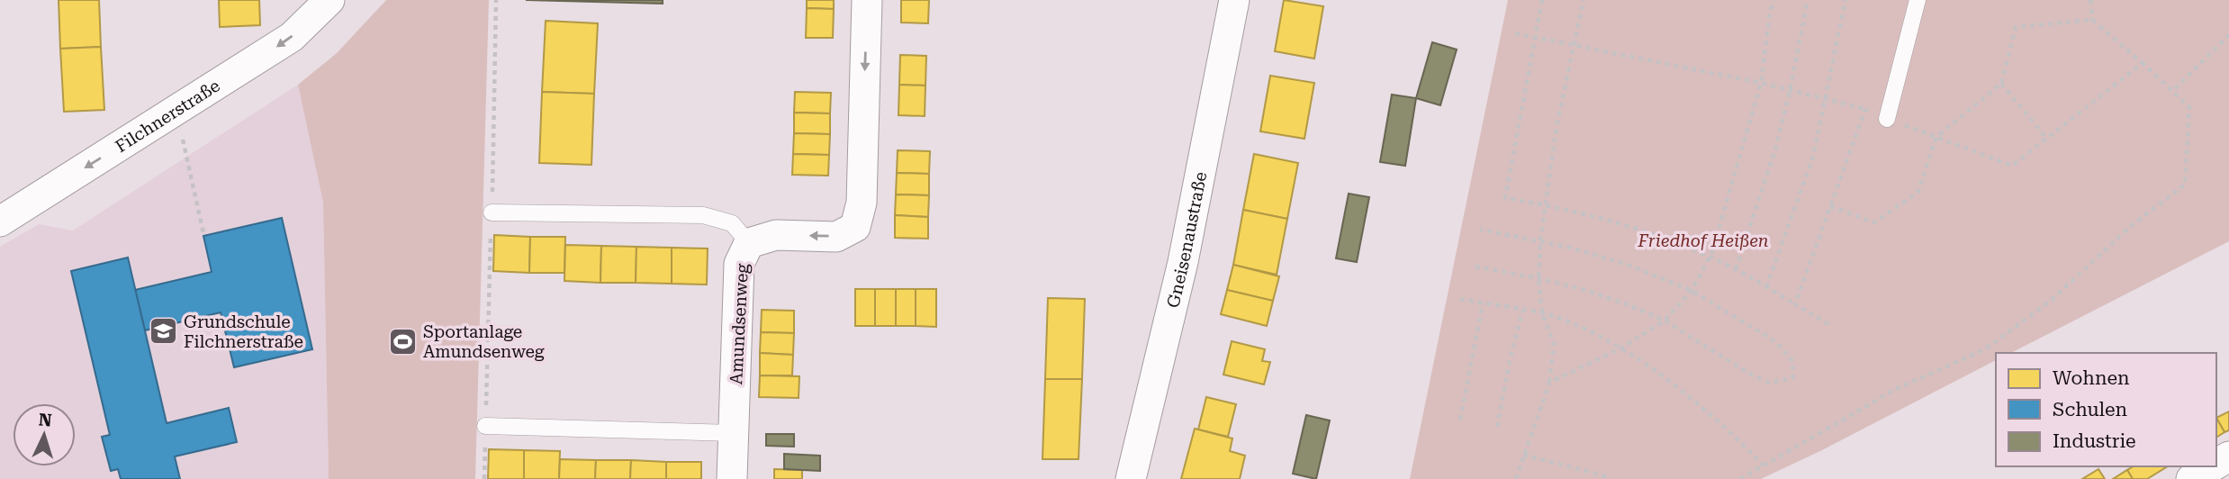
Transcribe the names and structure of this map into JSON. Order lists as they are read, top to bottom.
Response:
{
  "streets": {
    "street": ["Filchnerstraße", "Gneisenaustraße", "Amundsenweg"]
  },
  "one_way": ["Filchnerstraße", "Amundsenweg"],
  "parks": ["Friedhof Heißen"],
  "places": {
    "school or university": ["Grundschule Filchnerstraße"],
    "sports": ["Sportanlage Amundsenweg"]
  },
  "legend": ["Wohnen", "Schulen", "Industrie"],
  "north": "top"
}
